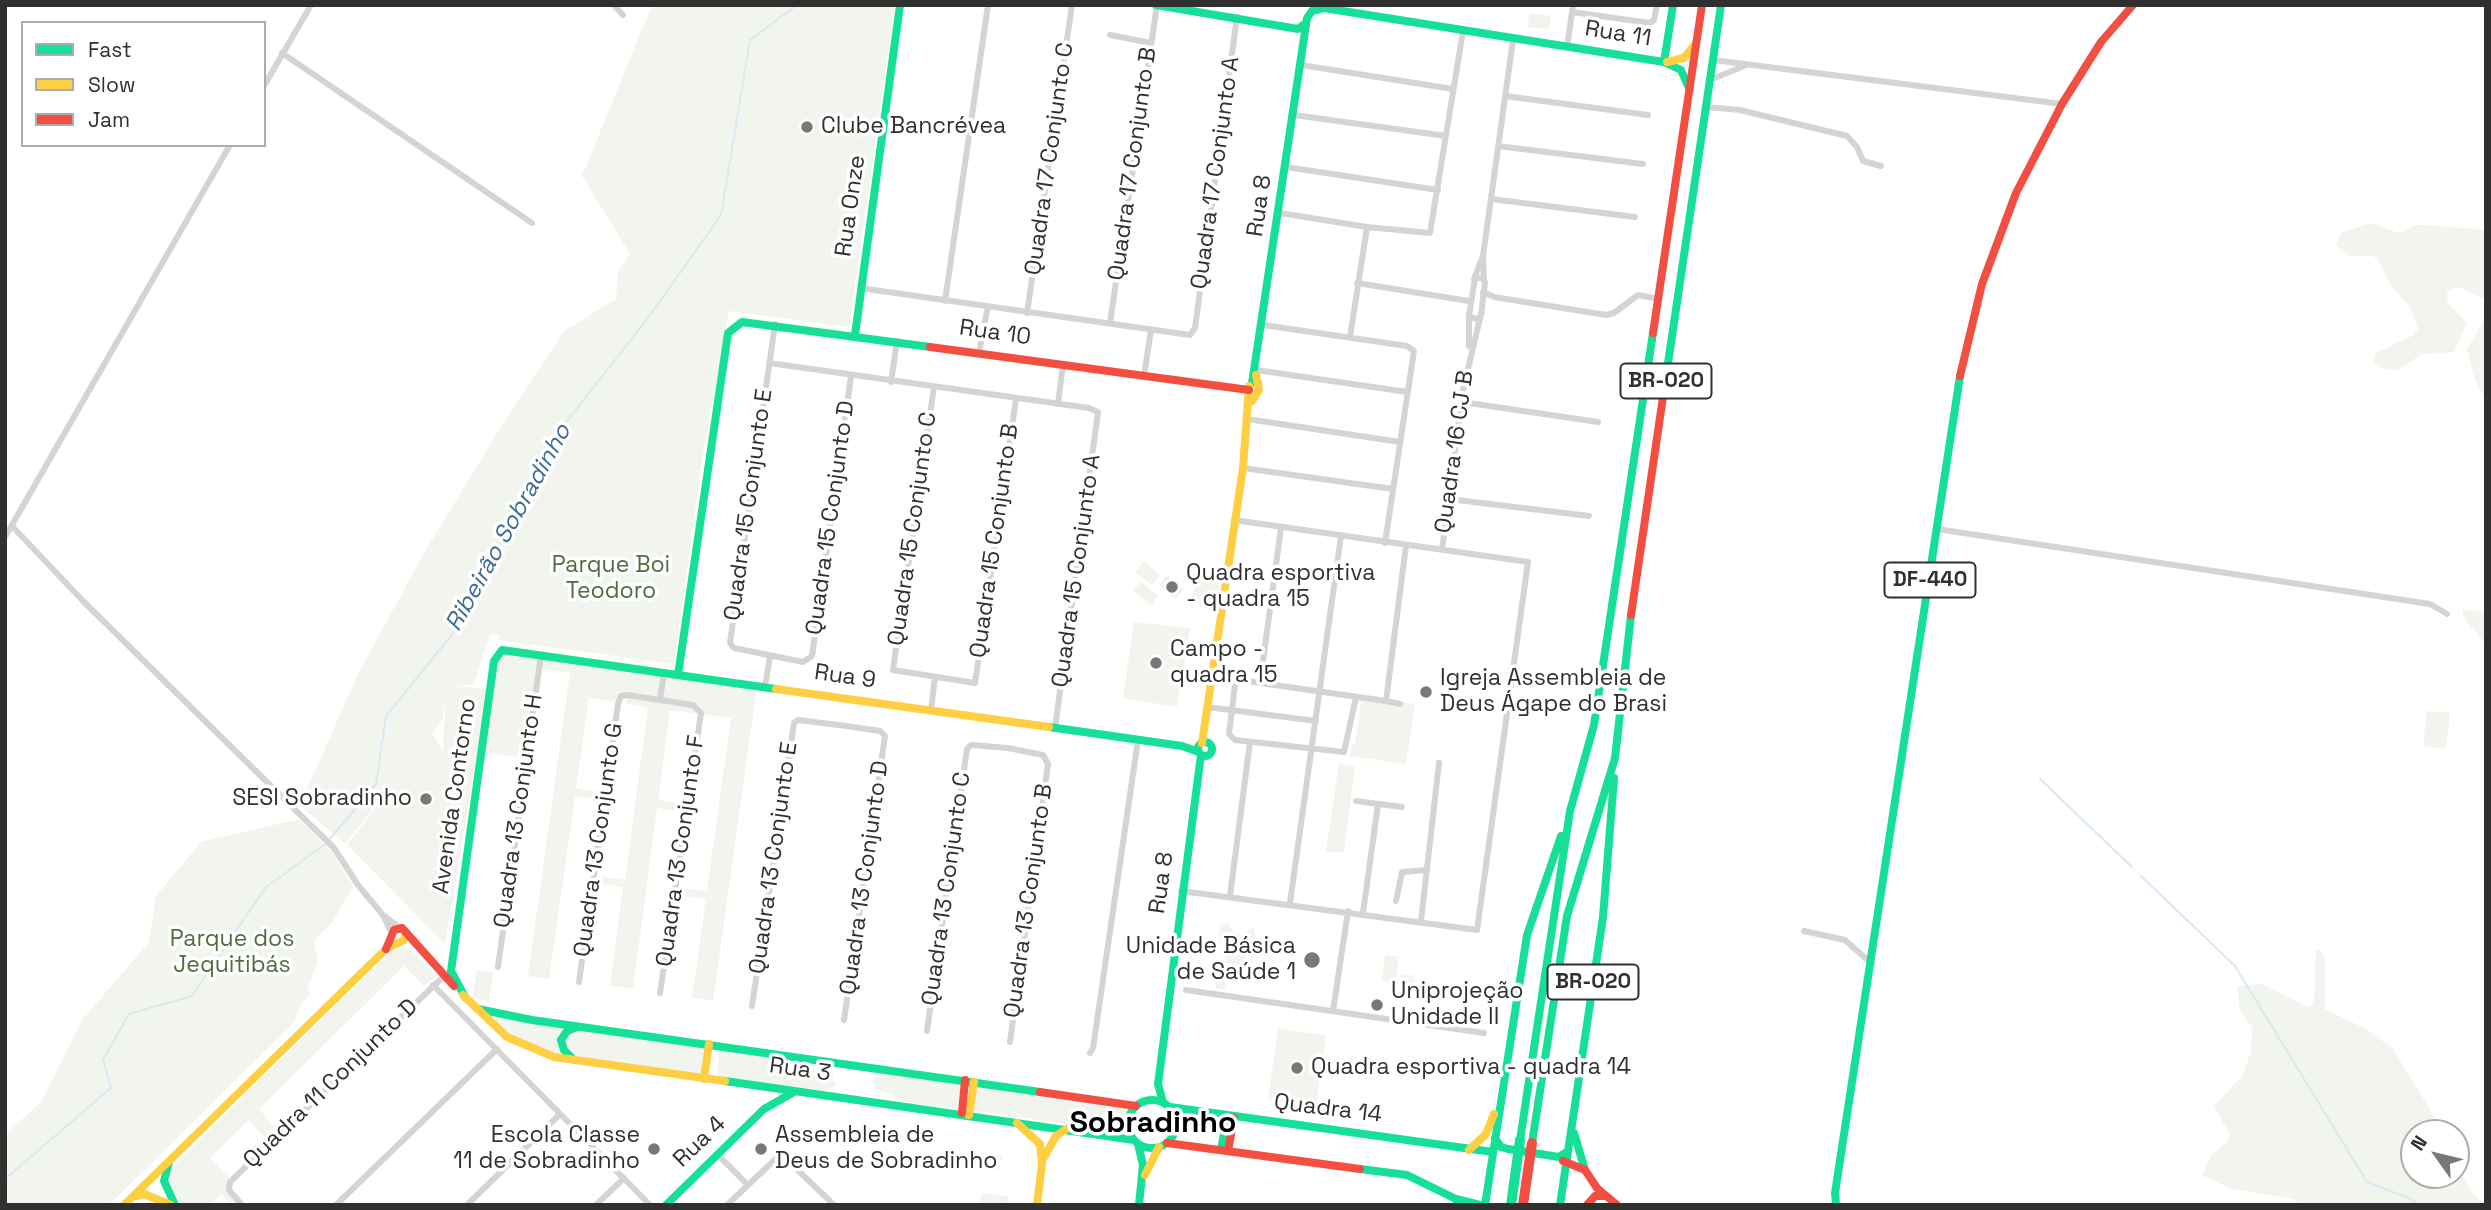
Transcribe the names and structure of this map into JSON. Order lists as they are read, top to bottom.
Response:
{
  "streets": {
    "main road": [
      "Rua 11",
      "Rua Onze",
      "Rua 8",
      "Rua 10",
      "BR-020",
      "DF-440",
      "Rua 9",
      "Avenida Contorno",
      "Rua 3",
      "Quadra 14",
      "Rua 4"
    ],
    "street": [
      "Quadra 17 Conjunto C",
      "Quadra 17 Conjunto B",
      "Quadra 17 Conjunto A",
      "Quadra 16 CJ B",
      "Quadra 15 Conjunto E",
      "Quadra 15 Conjunto D",
      "Quadra 15 Conjunto C",
      "Quadra 15 Conjunto B",
      "Quadra 15 Conjunto A",
      "Quadra 13 Conjunto H",
      "Quadra 13 Conjunto G",
      "Quadra 13 Conjunto F",
      "Quadra 13 Conjunto E",
      "Quadra 13 Conjunto D",
      "Quadra 13 Conjunto C",
      "Quadra 13 Conjunto B",
      "Quadra 11 Conjunto D"
    ]
  },
  "crossings": [
    ["Rua 11", "BR-020"],
    ["Rua Onze", "Rua 10"],
    ["Rua 8", "Rua 10"],
    ["Rua 8", "Rua 9"],
    ["Rua 8", "Rua 3"],
    ["Rua 8", "Quadra 14"],
    ["Rua 10", "Quadra 15 Conjunto E"],
    ["Rua 10", "Rua 9"],
    ["BR-020", "Quadra 14"],
    ["Quadra 15 Conjunto E", "Quadra 15 Conjunto D"],
    ["Quadra 15 Conjunto C", "Quadra 15 Conjunto B"],
    ["Quadra 15 Conjunto A", "Rua 9"],
    ["Rua 9", "Avenida Contorno"],
    ["Rua 9", "Quadra 13 Conjunto H"],
    ["Avenida Contorno", "Rua 3"],
    ["Avenida Contorno", "Quadra 11 Conjunto D"],
    ["Quadra 13 Conjunto G", "Quadra 13 Conjunto F"],
    ["Quadra 13 Conjunto E", "Quadra 13 Conjunto D"],
    ["Quadra 13 Conjunto C", "Quadra 13 Conjunto B"],
    ["Rua 3", "Quadra 11 Conjunto D"],
    ["Rua 3", "Quadra 14"],
    ["Rua 3", "Rua 4"]
  ],
  "districts": ["Sobradinho"],
  "water": ["Ribeirão Sobradinho"],
  "parks": ["Parque Boi Teodoro", "Parque dos Jequitibás"],
  "places": [
    "Clube Bancrévea",
    "Quadra esportiva - quadra 15",
    "Campo - quadra 15",
    "Igreja Assembleia de Deus Ágape do Brasi",
    "SESI Sobradinho",
    "Unidade Básica de Saúde 1",
    "Uniprojeção Unidade II",
    "Quadra esportiva - quadra 14",
    "Escola Classe 11 de Sobradinho",
    "Assembleia de Deus de Sobradinho"
  ],
  "legend": ["Fast", "Slow", "Jam"],
  "north": "top left"
}
